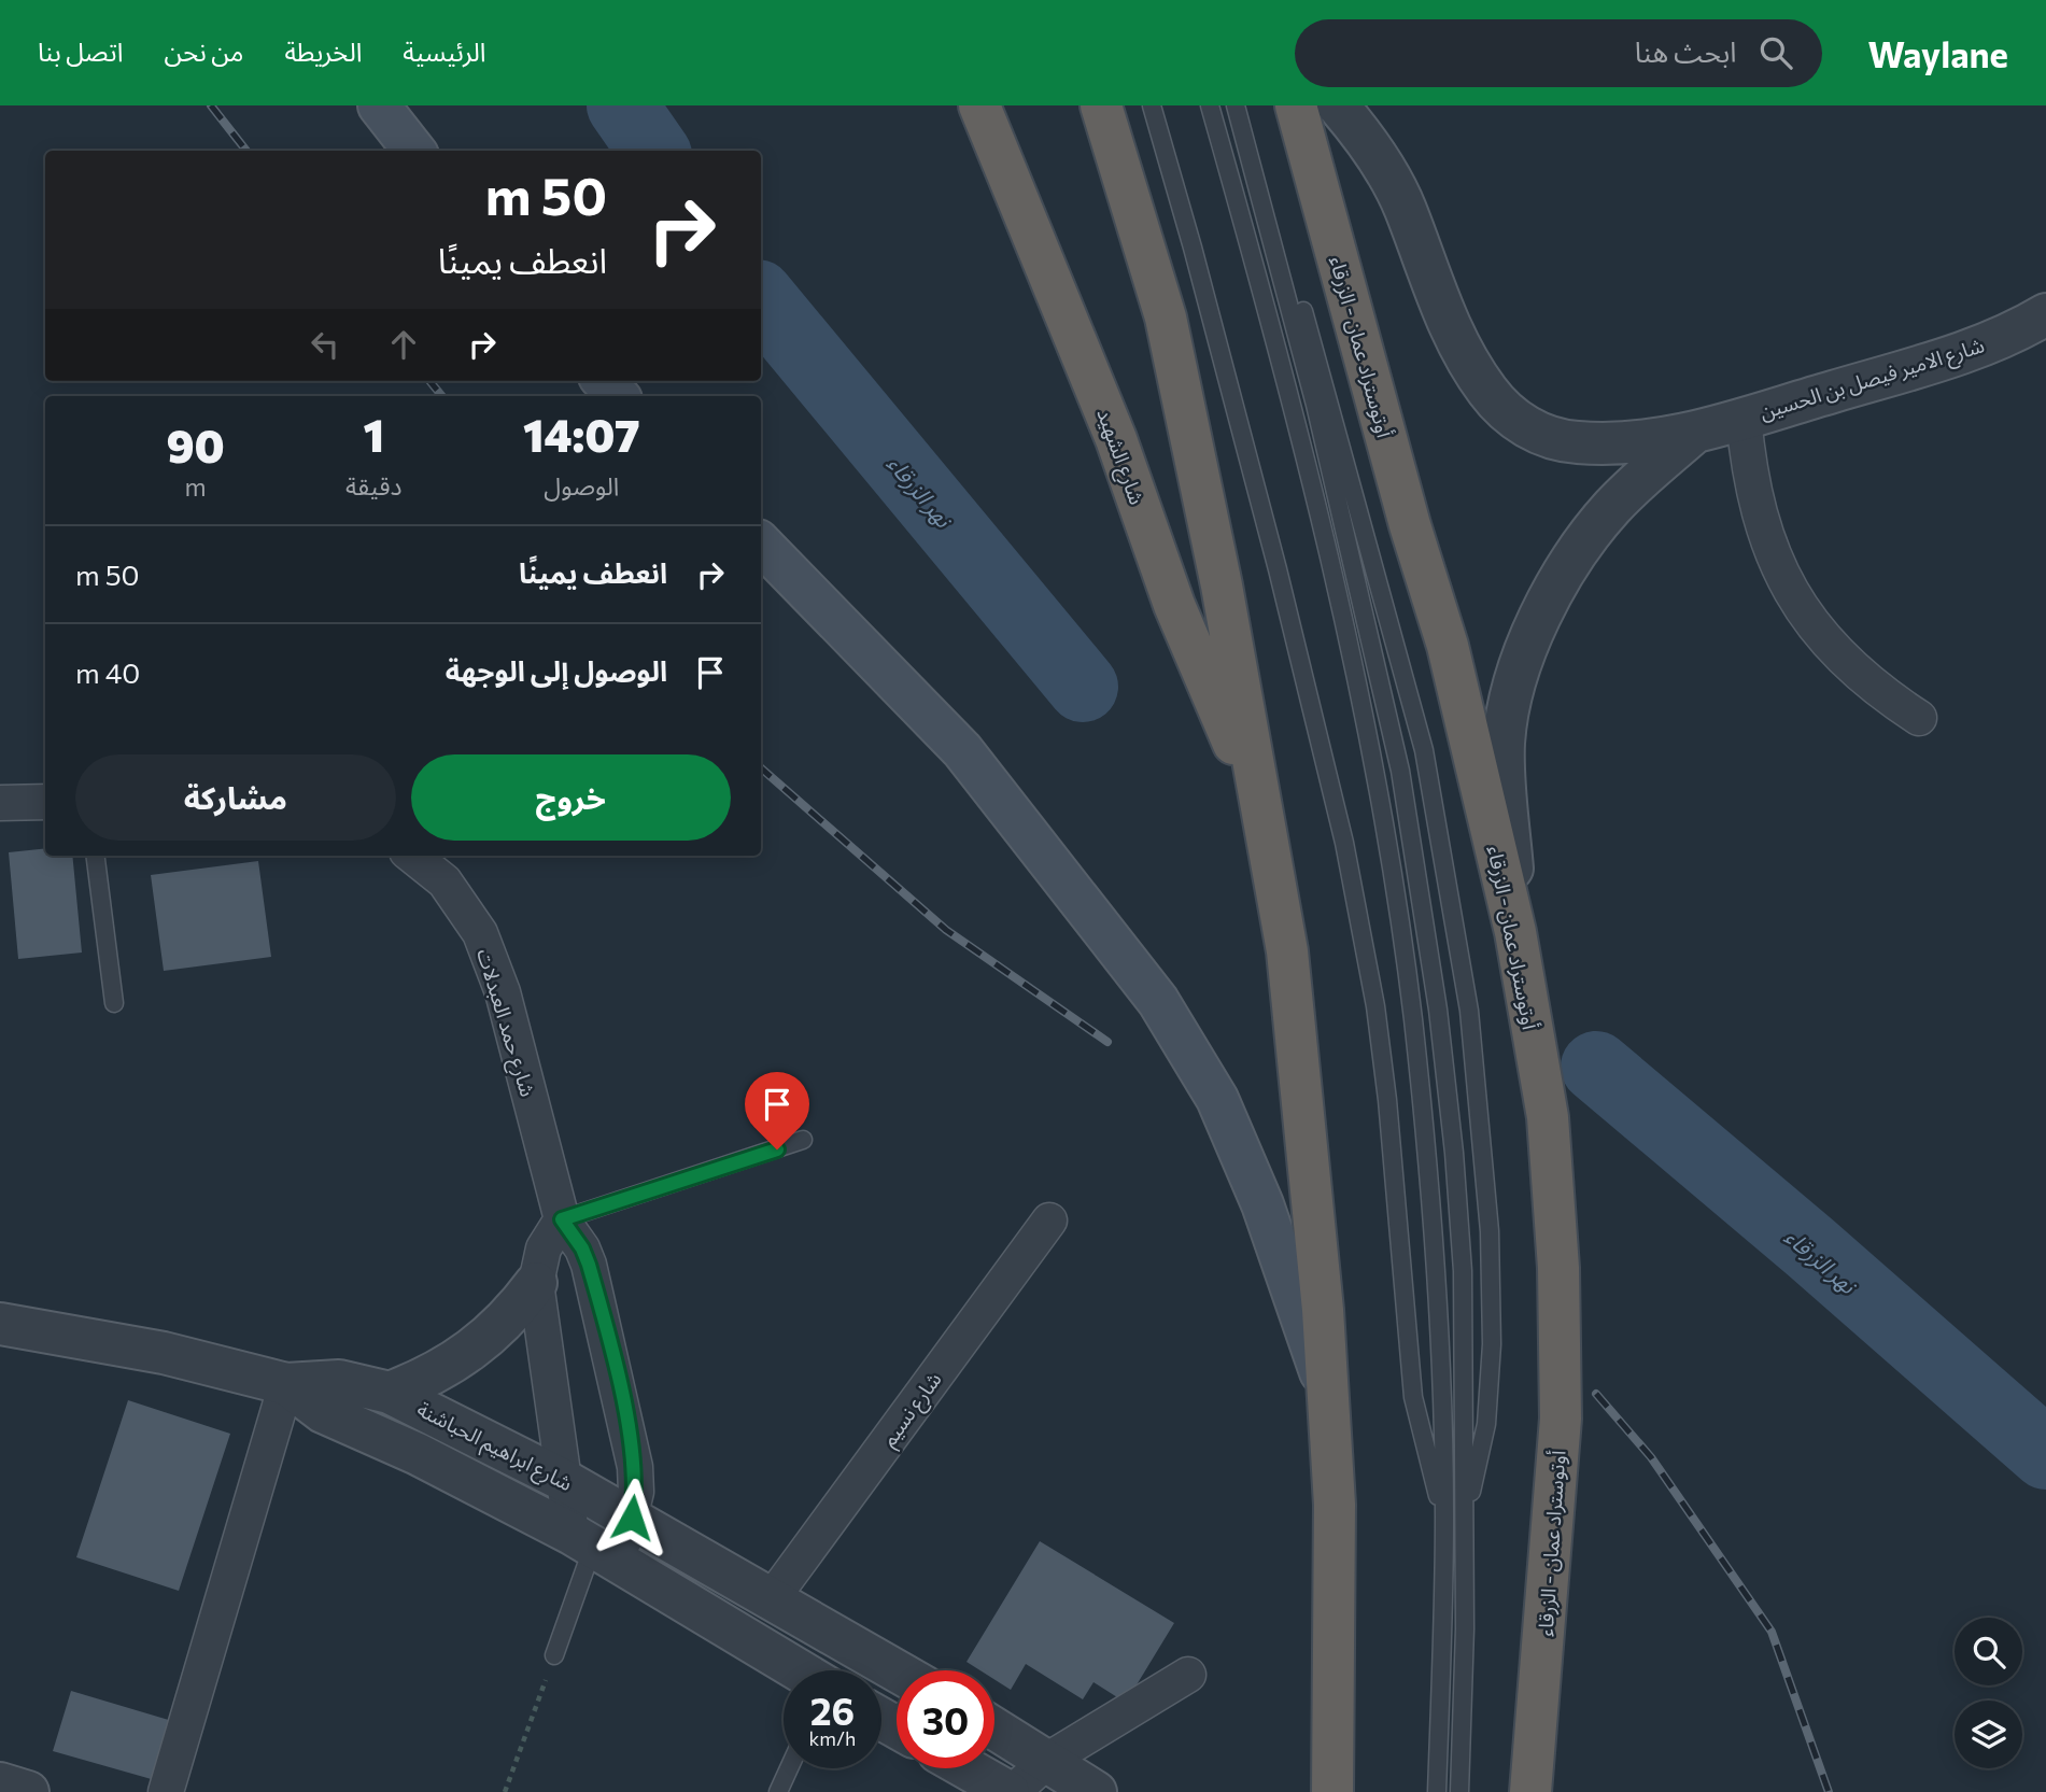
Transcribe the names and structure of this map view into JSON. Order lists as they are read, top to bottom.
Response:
{
  "streets": {
    "highway": ["أوتوستراد عمان - الزرقاء", "شارع الشهيد"],
    "street": [
      "شارع الامير فيصل بن الحسين",
      "شارع حمد العبدلات",
      "شارع نسيم",
      "شارع ابراهيم الحباشنة"
    ]
  },
  "crossings": [
    ["أوتوستراد عمان - الزرقاء", "شارع الامير فيصل بن الحسين"],
    ["شارع حمد العبدلات", "شارع ابراهيم الحباشنة"],
    ["شارع نسيم", "شارع ابراهيم الحباشنة"]
  ],
  "water": ["نهر الزرقاء"],
  "page": {
    "header": "Waylane",
    "search": "ابحث هنا",
    "nav": [
      "الرئيسية",
      "الخريطة",
      "من نحن",
      "اتصل بنا"
    ],
    "turn": ["50 m", "انعطف يمينًا"],
    "eta": [
      "14:07",
      "الوصول",
      "1",
      "دقيقة",
      "90",
      "m"
    ],
    "list": [
      {
        "name": "انعطف يمينًا",
        "value": "50 m"
      },
      {
        "name": "الوصول إلى الوجهة",
        "value": "40 m"
      }
    ],
    "buttons": ["خروج", "مشاركة"],
    "speed": "26 km/h",
    "limit": "30"
  }
}
